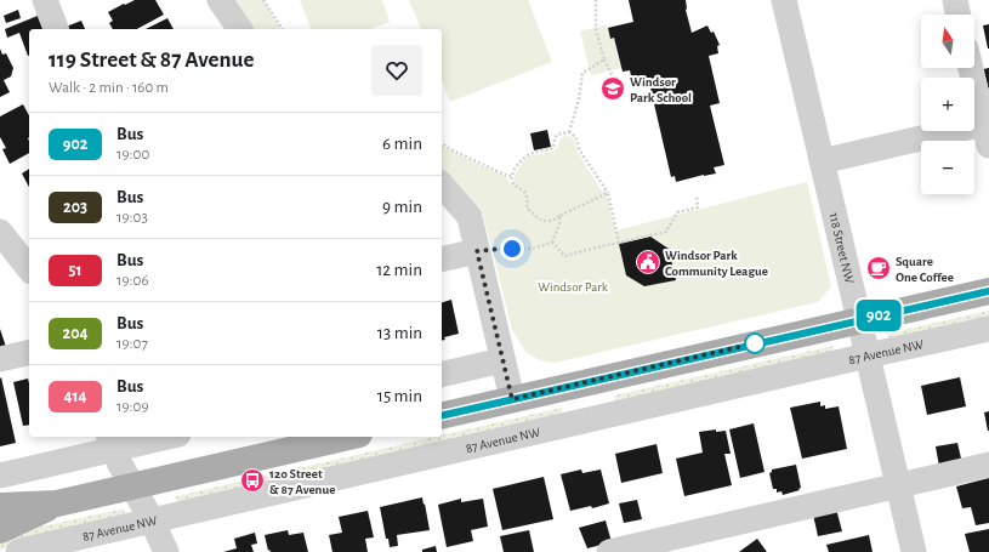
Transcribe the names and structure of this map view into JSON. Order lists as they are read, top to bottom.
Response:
{
  "streets": {
    "street": ["118 Street NW", "87 Avenue NW"]
  },
  "crossings": [
    ["118 Street NW", "87 Avenue NW"]
  ],
  "parks": ["Windsor Park"],
  "places": {
    "school or university": ["Windsor Park School"],
    "public building": ["Windsor Park Community League"],
    "cafe": ["Square One Coffee"],
    "bus stop": ["120 Street & 87 Avenue"]
  },
  "lines": ["bus line 902"],
  "north": "top",
  "page": {
    "on_map": "902",
    "map_buttons": ["+", "−"],
    "heading": ["119 Street & 87 Avenue", "Walk · 2 min · 160 m"],
    "list": [
      {
        "mark": "902",
        "name": "Bus",
        "note": "19:00",
        "value": "6 min"
      },
      {
        "mark": "203",
        "name": "Bus",
        "note": "19:03",
        "value": "9 min"
      },
      {
        "mark": "51",
        "name": "Bus",
        "note": "19:06",
        "value": "12 min"
      },
      {
        "mark": "204",
        "name": "Bus",
        "note": "19:07",
        "value": "13 min"
      },
      {
        "mark": "414",
        "name": "Bus",
        "note": "19:09",
        "value": "15 min"
      }
    ]
  }
}
